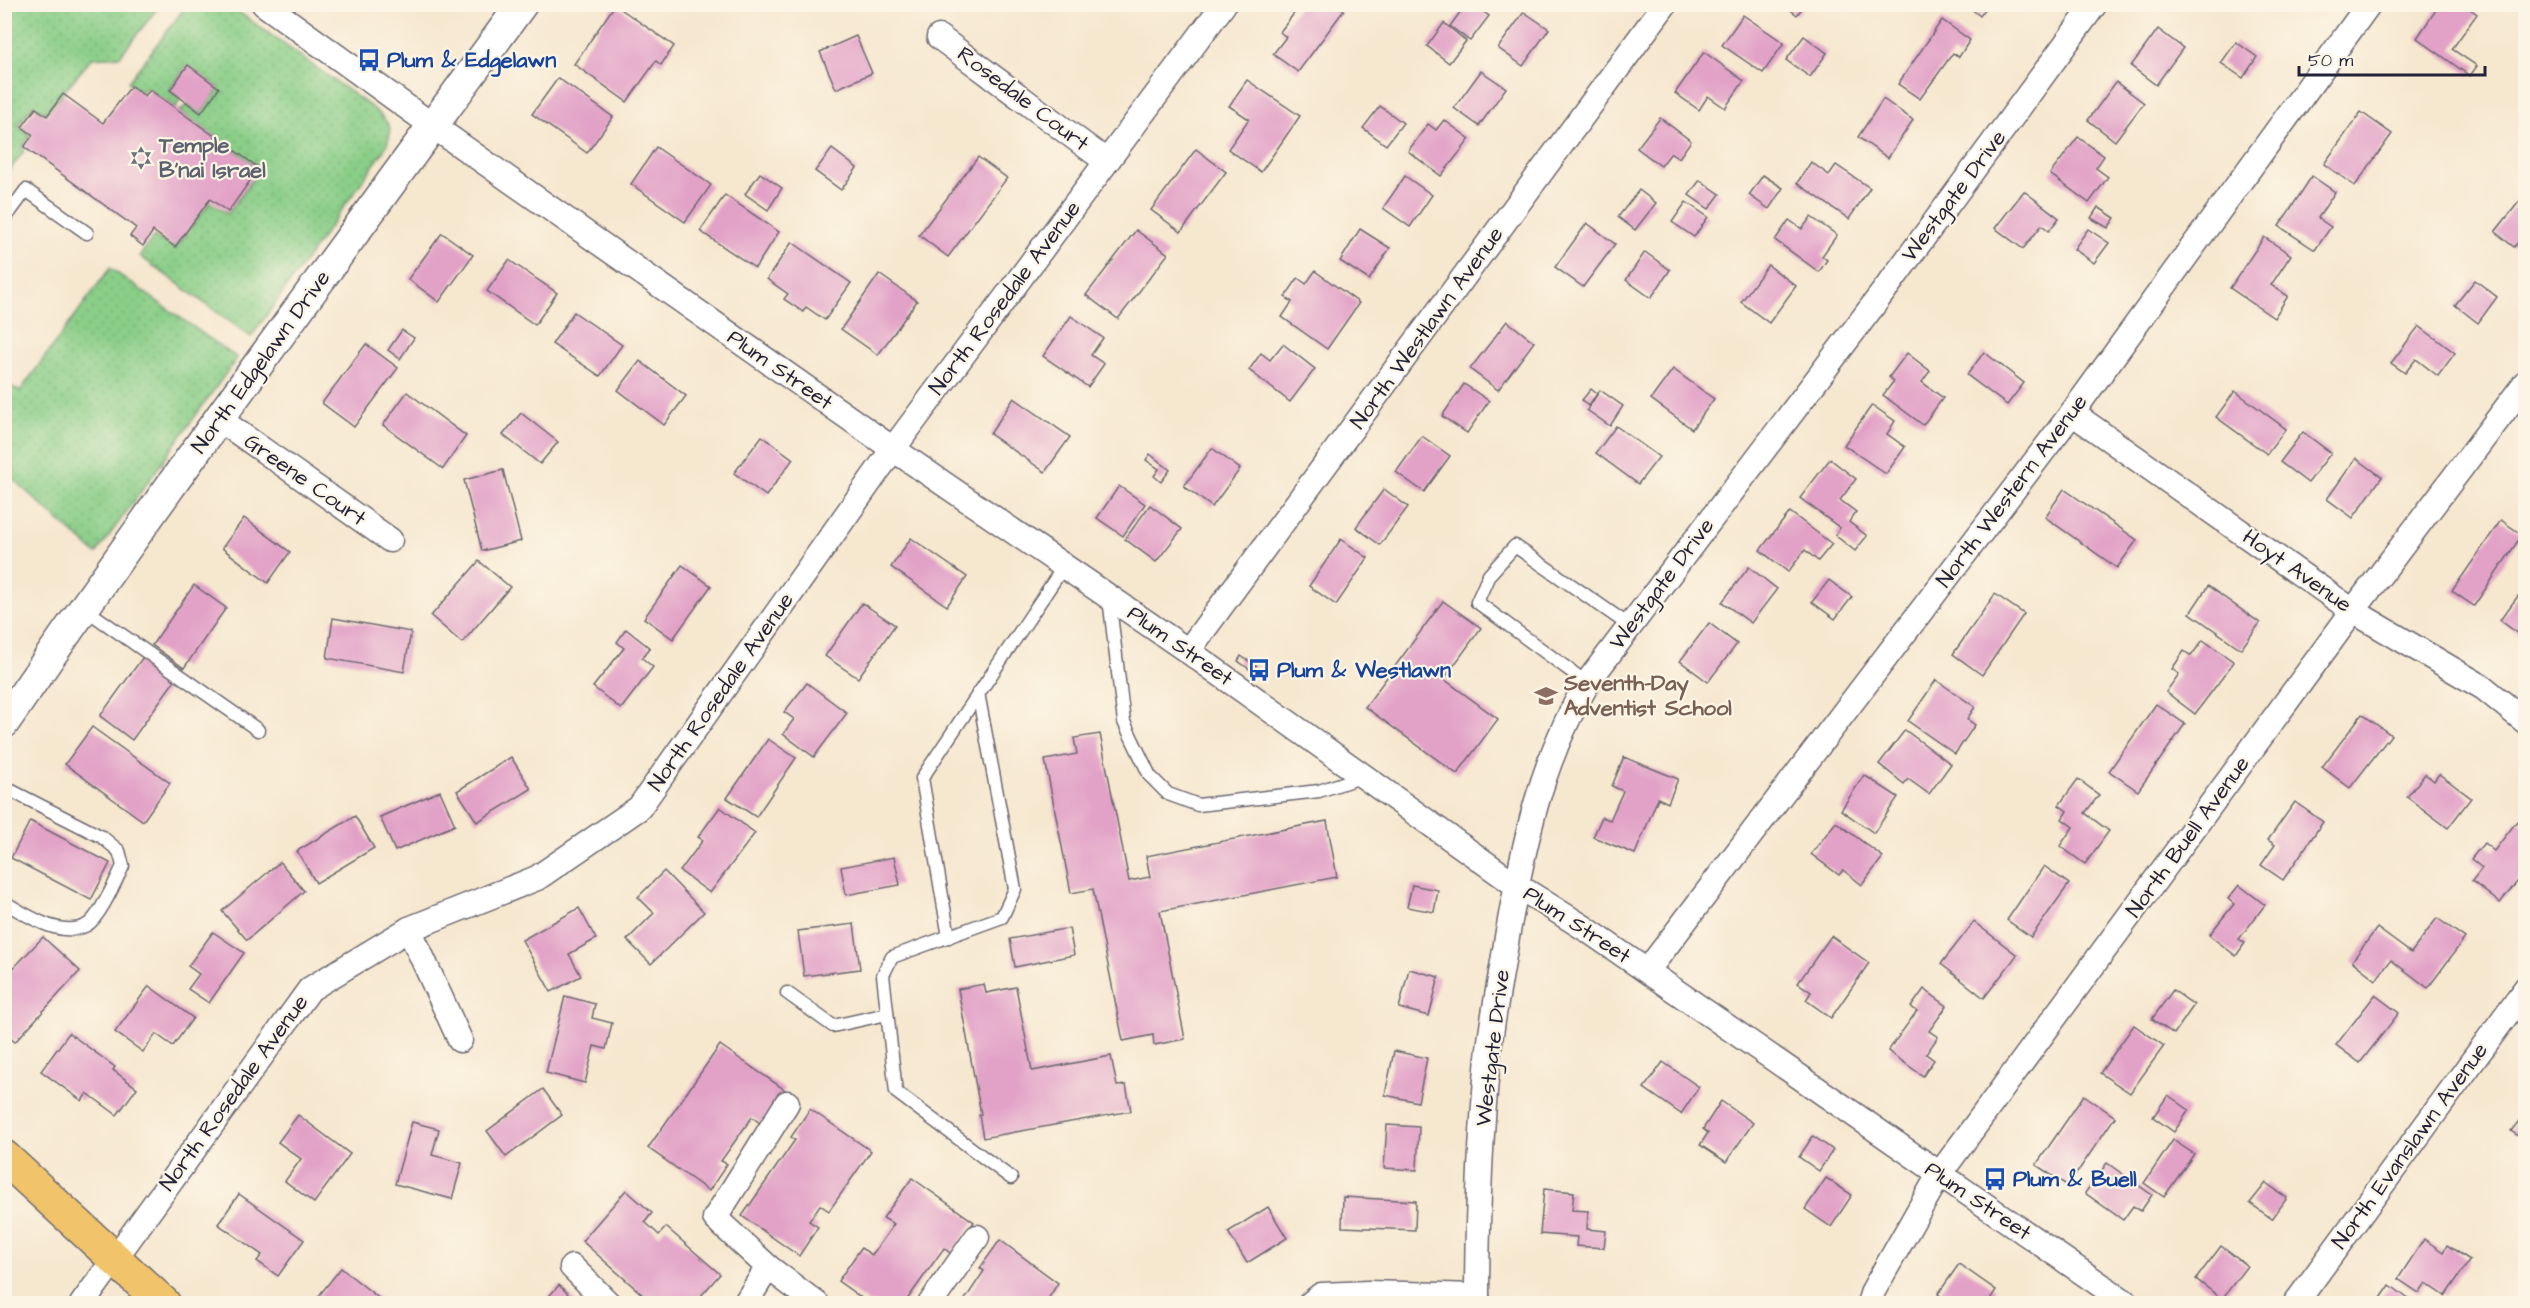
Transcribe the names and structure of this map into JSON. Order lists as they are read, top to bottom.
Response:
{
  "streets": {
    "street": [
      "Rosedale Court",
      "Westgate Drive",
      "North Rosedale Avenue",
      "North Westlawn Avenue",
      "North Edgelawn Drive",
      "Plum Street",
      "Greene Court",
      "North Western Avenue",
      "Hoyt Avenue",
      "North Buell Avenue",
      "North Evanslawn Avenue"
    ]
  },
  "crossings": [
    ["Rosedale Court", "North Rosedale Avenue"],
    ["Westgate Drive", "Plum Street"],
    ["North Rosedale Avenue", "Plum Street"],
    ["North Westlawn Avenue", "Plum Street"],
    ["North Edgelawn Drive", "Plum Street"],
    ["North Edgelawn Drive", "Greene Court"],
    ["Plum Street", "North Western Avenue"],
    ["Plum Street", "North Buell Avenue"],
    ["North Western Avenue", "Hoyt Avenue"],
    ["Hoyt Avenue", "North Buell Avenue"]
  ],
  "places": {
    "bus stop": ["Plum & Edgelawn", "Plum & Westlawn", "Plum & Buell"],
    "synagogue": ["Temple B'nai Israel"],
    "school or university": ["Seventh-Day Adventist School"]
  },
  "scale_bar": "50 m"
}
